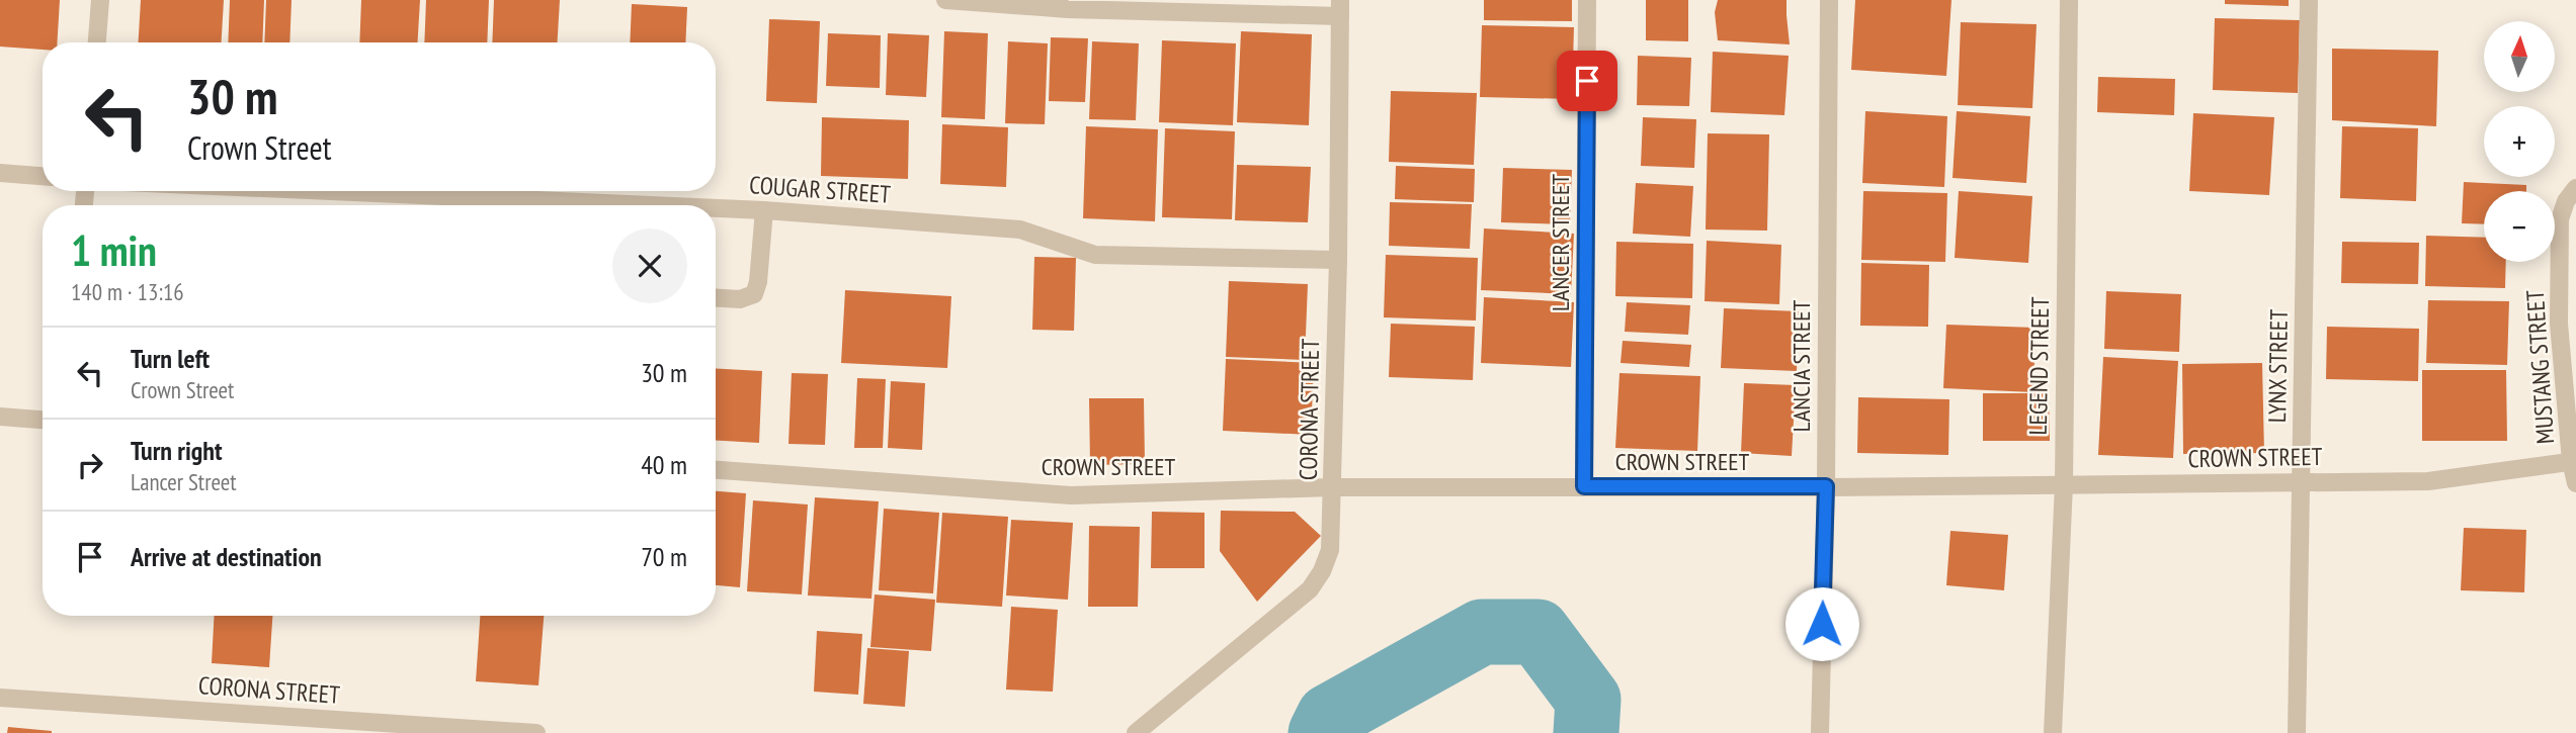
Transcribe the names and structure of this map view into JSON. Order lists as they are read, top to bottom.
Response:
{
  "streets": {
    "street": [
      "COUGAR STREET",
      "LANCER STREET",
      "LANCIA STREET",
      "LEGEND STREET",
      "LYNX STREET",
      "MUSTANG STREET",
      "CORONA STREET",
      "CROWN STREET"
    ]
  },
  "crossings": [
    ["COUGAR STREET", "CORONA STREET"],
    ["LANCER STREET", "CROWN STREET"],
    ["LANCIA STREET", "CROWN STREET"],
    ["LEGEND STREET", "CROWN STREET"],
    ["LYNX STREET", "CROWN STREET"],
    ["MUSTANG STREET", "CROWN STREET"],
    ["CORONA STREET", "CROWN STREET"]
  ],
  "north": "top",
  "page": {
    "map_buttons": ["+", "−"],
    "turn": ["30 m", "Crown Street"],
    "heading": ["1 min", "140 m · 13:16"],
    "list": [
      {
        "name": "Turn left",
        "note": "Crown Street",
        "value": "30 m"
      },
      {
        "name": "Turn right",
        "note": "Lancer Street",
        "value": "40 m"
      },
      {
        "name": "Arrive at destination",
        "value": "70 m"
      }
    ]
  }
}
